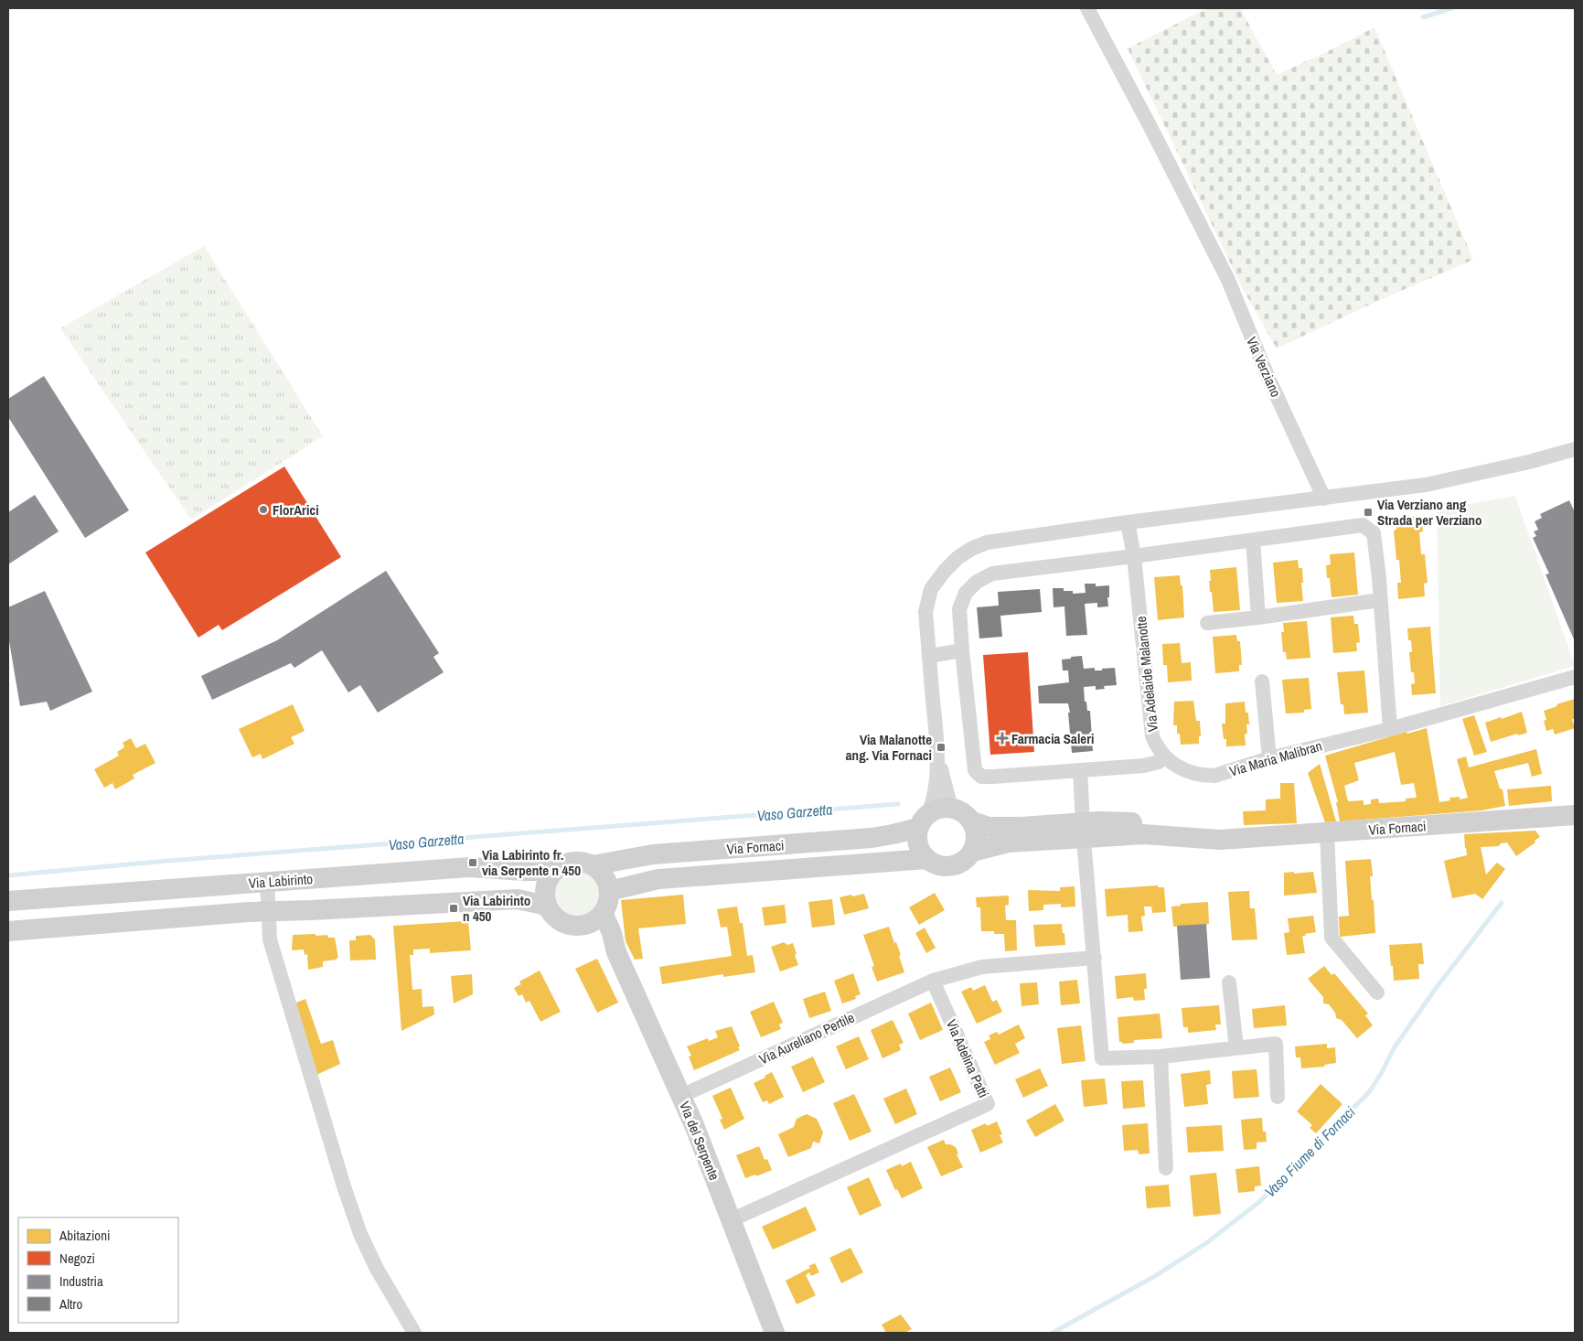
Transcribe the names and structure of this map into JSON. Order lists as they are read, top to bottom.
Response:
{
  "streets": {
    "street": [
      "Via Verziano",
      "Via Adelaide Malanotte",
      "Via Maria Malibran",
      "Via Fornaci",
      "Via Labirinto",
      "Via Aureliano Pertile",
      "Via Adelina Patti",
      "Via del Serpente"
    ]
  },
  "crossings": [
    ["Via Adelaide Malanotte", "Via Maria Malibran"],
    ["Via Fornaci", "Via Labirinto"],
    ["Via Fornaci", "Via del Serpente"],
    ["Via Labirinto", "Via del Serpente"],
    ["Via Aureliano Pertile", "Via Adelina Patti"],
    ["Via Aureliano Pertile", "Via del Serpente"],
    ["Via Adelina Patti", "Via del Serpente"]
  ],
  "water": ["Vaso Garzetta", "Vaso Fiume di Fornaci"],
  "places": {
    "other": ["FlorArici"],
    "transit": [
      "Via Verziano ang Strada per Verziano",
      "Via Malanotte ang. Via Fornaci",
      "Via Labirinto fr. via Serpente n 450",
      "Via Labirinto n 450"
    ],
    "health": ["Farmacia Saleri"]
  },
  "legend": [
    "Abitazioni",
    "Negozi",
    "Industria",
    "Altro"
  ]
}
